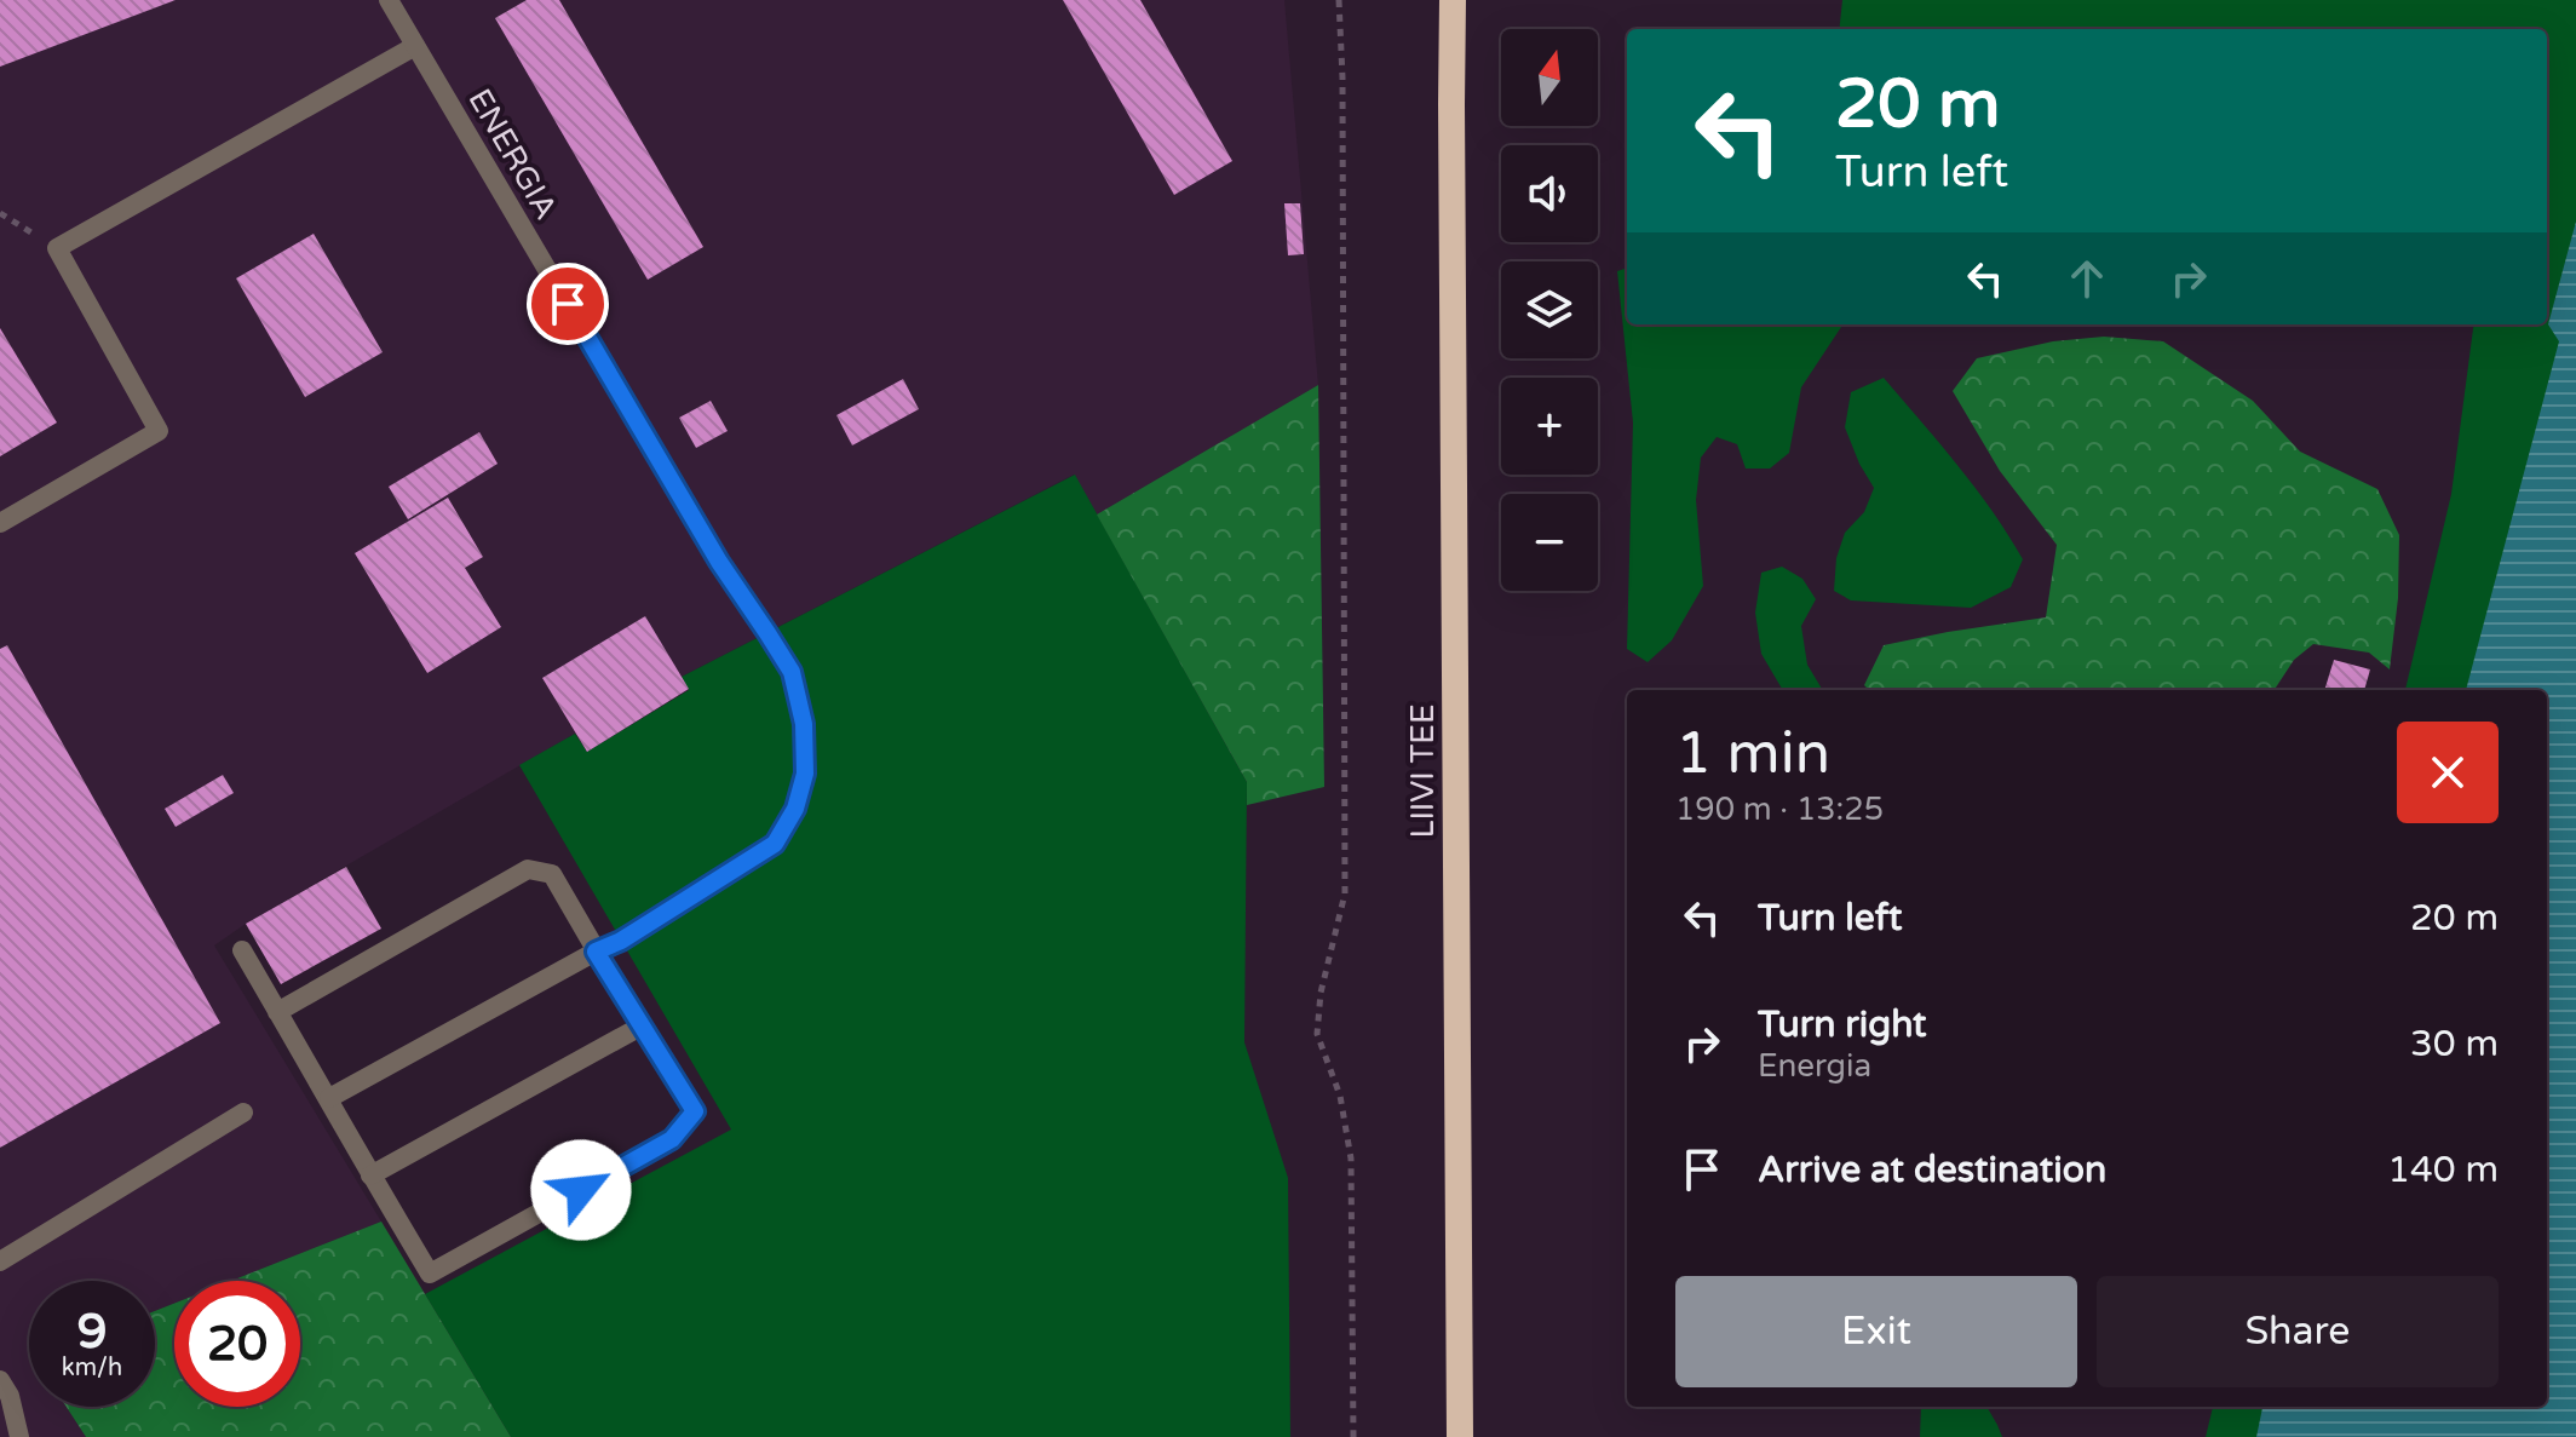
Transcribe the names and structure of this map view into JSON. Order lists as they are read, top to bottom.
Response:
{
  "streets": {
    "highway": ["LIIVI TEE"],
    "street": ["ENERGIA"]
  },
  "north": "top",
  "page": {
    "map_buttons": ["+", "−"],
    "turn": ["20 m", "Turn left"],
    "heading": ["1 min", "190 m · 13:25"],
    "list": [
      {
        "name": "Turn left",
        "value": "20 m"
      },
      {
        "name": "Turn right",
        "note": "Energia",
        "value": "30 m"
      },
      {
        "name": "Arrive at destination",
        "value": "140 m"
      }
    ],
    "buttons": ["Exit", "Share"],
    "speed": "9 km/h",
    "limit": "20"
  }
}
